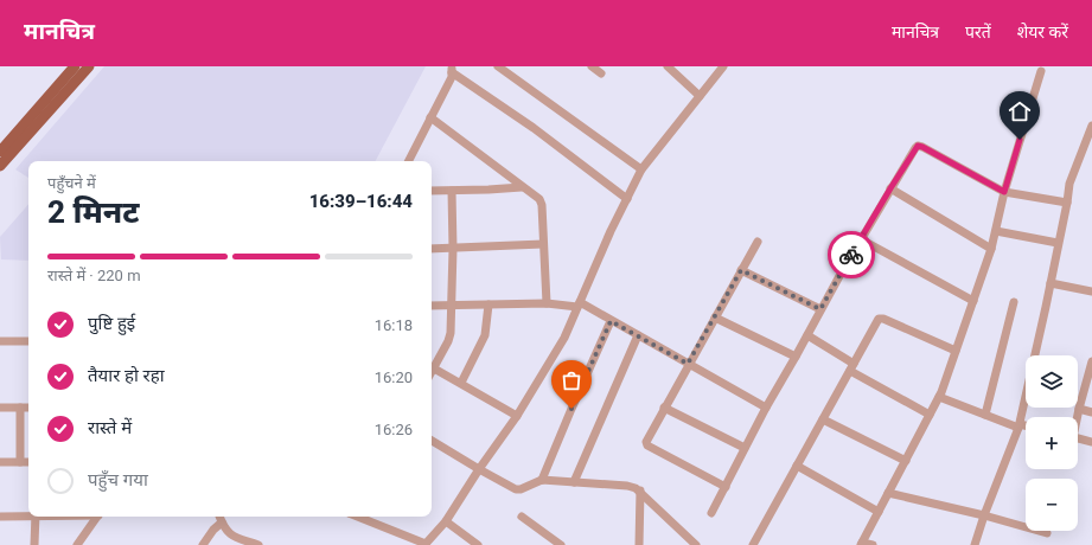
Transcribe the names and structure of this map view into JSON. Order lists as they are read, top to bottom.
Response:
{
  "page": {
    "header": "मानचित्र",
    "nav": ["मानचित्र", "परतें", "शेयर करें"],
    "heading": ["2 मिनट", "पहुँचने में", "16:39–16:44"],
    "bar": "रास्ते में · 220 m",
    "list": [
      ["पुष्टि हुई", "16:18"],
      ["तैयार हो रहा", "16:20"],
      ["रास्ते में", "16:26"],
      "पहुँच गया"
    ],
    "map_buttons": ["+", "−"]
  }
}
